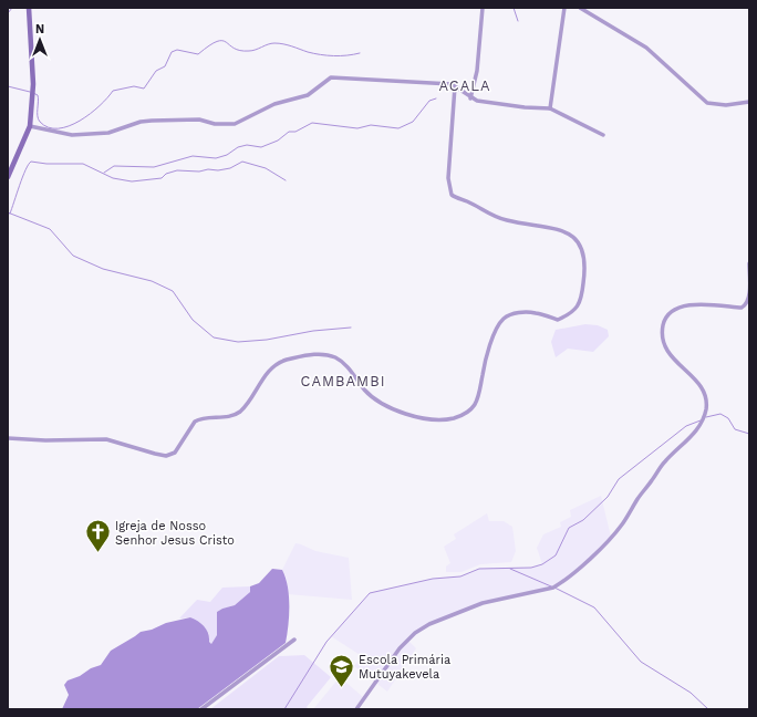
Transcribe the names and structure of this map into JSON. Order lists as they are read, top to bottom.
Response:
{
  "districts": ["ACALA", "CAMBAMBI"],
  "places": {
    "church": ["Igreja de Nosso Senhor Jesus Cristo"],
    "school or university": ["Escola Primária Mutuyakevela"]
  },
  "north": "top"
}
